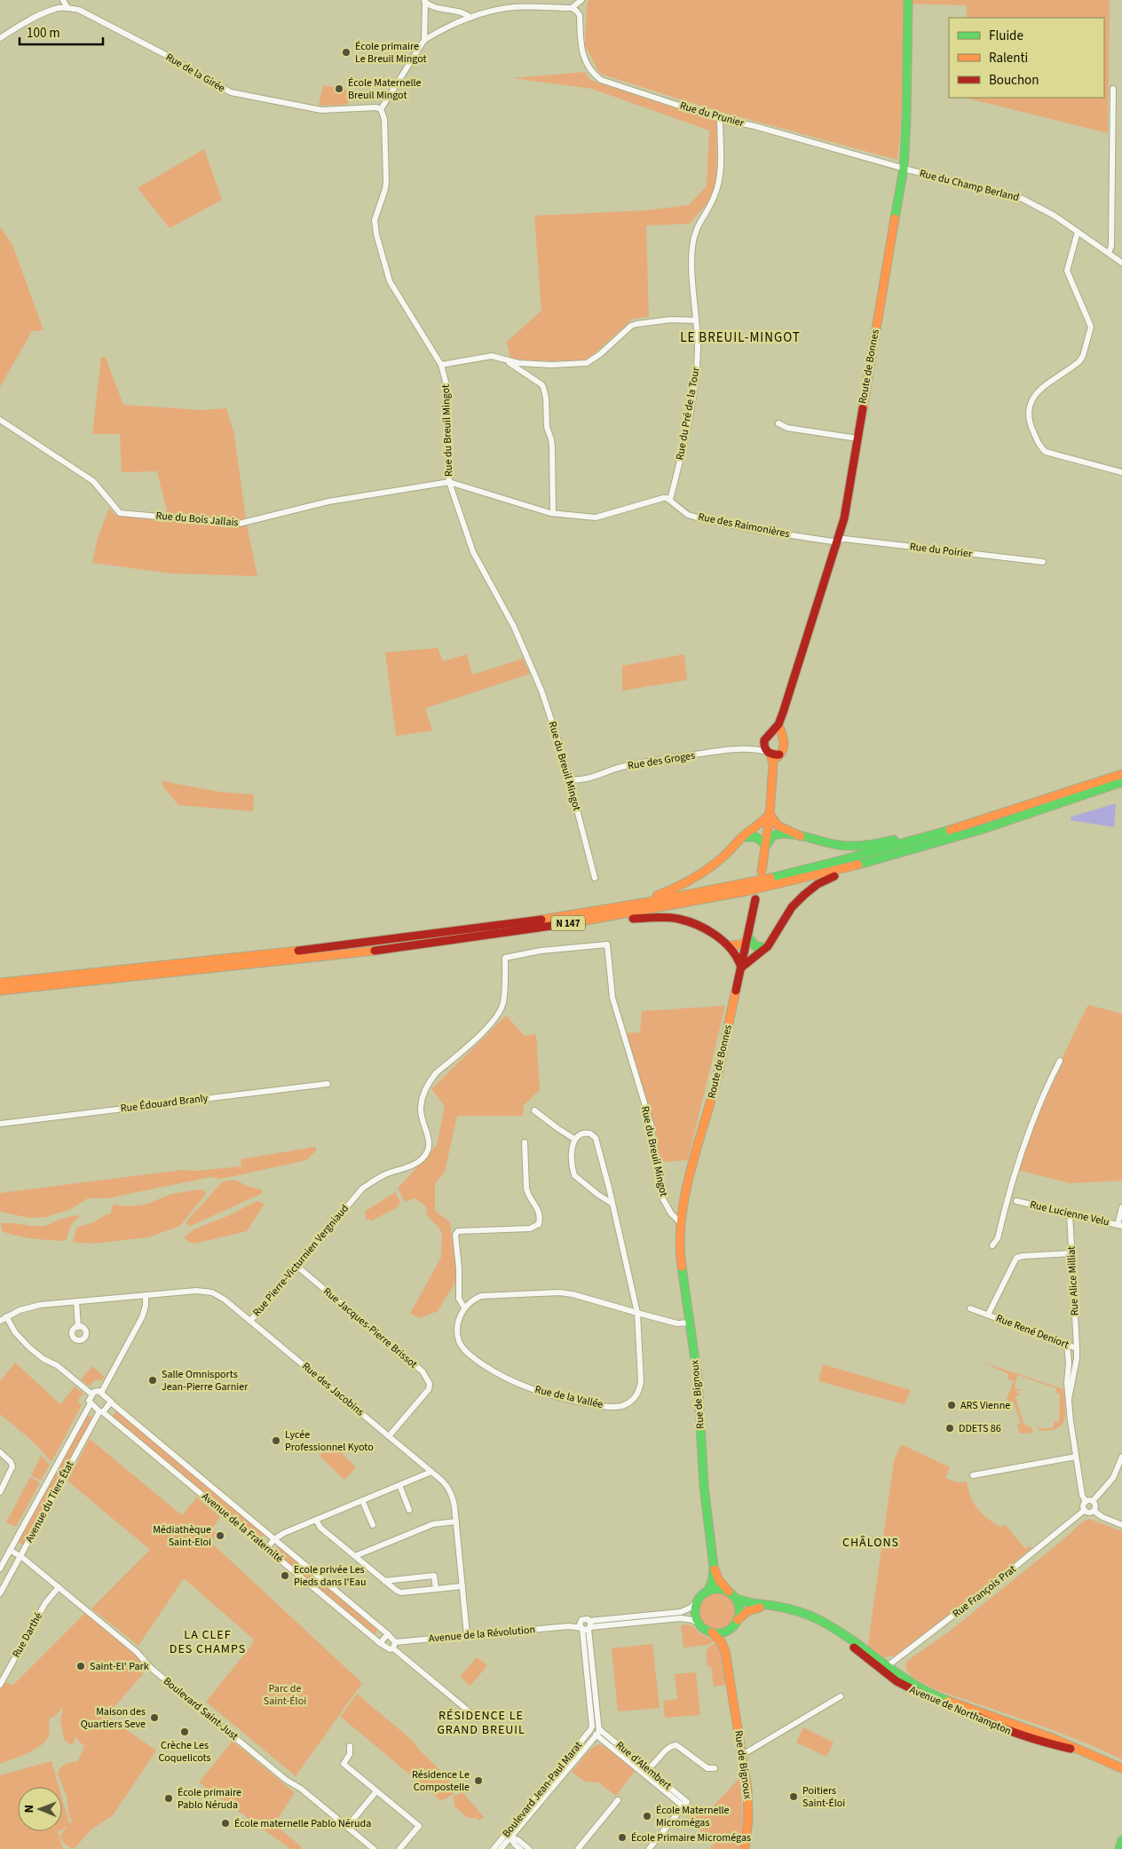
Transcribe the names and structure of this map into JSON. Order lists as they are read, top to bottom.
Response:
{
  "streets": {
    "main road": [
      "Route de Bonnes",
      "N 147",
      "Rue de Bignoux",
      "Avenue de Northampton"
    ],
    "street": [
      "Rue de la Girée",
      "Rue du Prunier",
      "Rue du Champ Berland",
      "Rue du Pré de la Tour",
      "Rue du Breuil Mingot",
      "Rue du Bois Jallais",
      "Rue des Raimonières",
      "Rue du Poirier",
      "Rue des Groges",
      "Rue Édouard Branly",
      "Rue Lucienne Velu",
      "Rue Pierre-Victurnien Vergniaud",
      "Rue Alice Milliat",
      "Rue Jacques-Pierre Brissot",
      "Rue René Deniort",
      "Rue des Jacobins",
      "Rue de la Vallée",
      "Avenue du Tiers État",
      "Avenue de la Fraternité",
      "Rue François Prat",
      "Avenue de la Révolution",
      "Rue Darthé",
      "Boulevard Saint-Just",
      "Rue d'Alembert",
      "Boulevard Jean-Paul Marat"
    ]
  },
  "crossings": [
    ["Rue de la Girée", "Rue du Breuil Mingot"],
    ["Rue du Prunier", "Rue du Champ Berland"],
    ["Rue du Prunier", "Route de Bonnes"],
    ["Rue du Prunier", "Rue du Pré de la Tour"],
    ["Rue du Champ Berland", "Route de Bonnes"],
    ["Route de Bonnes", "Rue du Breuil Mingot"],
    ["Route de Bonnes", "Rue des Raimonières"],
    ["Route de Bonnes", "Rue du Poirier"],
    ["Route de Bonnes", "Rue des Groges"],
    ["Route de Bonnes", "Rue de Bignoux"],
    ["Rue du Pré de la Tour", "Rue des Raimonières"],
    ["Rue du Breuil Mingot", "Rue du Bois Jallais"],
    ["Rue du Breuil Mingot", "Rue des Groges"],
    ["Rue du Breuil Mingot", "Rue Pierre-Victurnien Vergniaud"],
    ["Rue du Breuil Mingot", "Rue de Bignoux"],
    ["Rue des Raimonières", "Rue du Poirier"],
    ["Rue Lucienne Velu", "Rue Alice Milliat"],
    ["Rue Pierre-Victurnien Vergniaud", "Rue Jacques-Pierre Brissot"],
    ["Rue Pierre-Victurnien Vergniaud", "Rue des Jacobins"],
    ["Rue Alice Milliat", "Rue René Deniort"],
    ["Rue Jacques-Pierre Brissot", "Rue des Jacobins"],
    ["Rue des Jacobins", "Avenue de la Révolution"],
    ["Rue de Bignoux", "Avenue de la Révolution"],
    ["Rue de Bignoux", "Avenue de Northampton"],
    ["Avenue du Tiers État", "Avenue de la Fraternité"],
    ["Avenue du Tiers État", "Boulevard Saint-Just"],
    ["Avenue de la Fraternité", "Avenue de la Révolution"],
    ["Rue François Prat", "Avenue de Northampton"],
    ["Avenue de la Révolution", "Avenue de Northampton"],
    ["Rue Darthé", "Boulevard Saint-Just"],
    ["Rue d'Alembert", "Boulevard Jean-Paul Marat"]
  ],
  "districts": [
    "LE BREUIL-MINGOT",
    "CHÂLONS",
    "LA CLEF DES CHAMPS",
    "RÉSIDENCE LE GRAND BREUIL"
  ],
  "parks": ["Parc de Saint-Éloi"],
  "places": [
    "École primaire Le Breuil Mingot",
    "École Maternelle Breuil Mingot",
    "Salle Omnisports Jean-Pierre Garnier",
    "ARS Vienne",
    "DDETS 86",
    "Lycée Professionnel Kyoto",
    "Médiathèque Saint-Eloi",
    "Ecole privée Les Pieds dans l'Eau",
    "Saint-El' Park",
    "Maison des Quartiers Seve",
    "Crèche Les Coquelicots",
    "Résidence Le Compostelle",
    "Poitiers Saint-Éloi",
    "École primaire Pablo Néruda",
    "École Maternelle Micromégas",
    "École maternelle Pablo Néruda",
    "École Primaire Micromégas"
  ],
  "legend": ["Fluide", "Ralenti", "Bouchon"],
  "scale_bar": "100 m",
  "north": "left"
}
